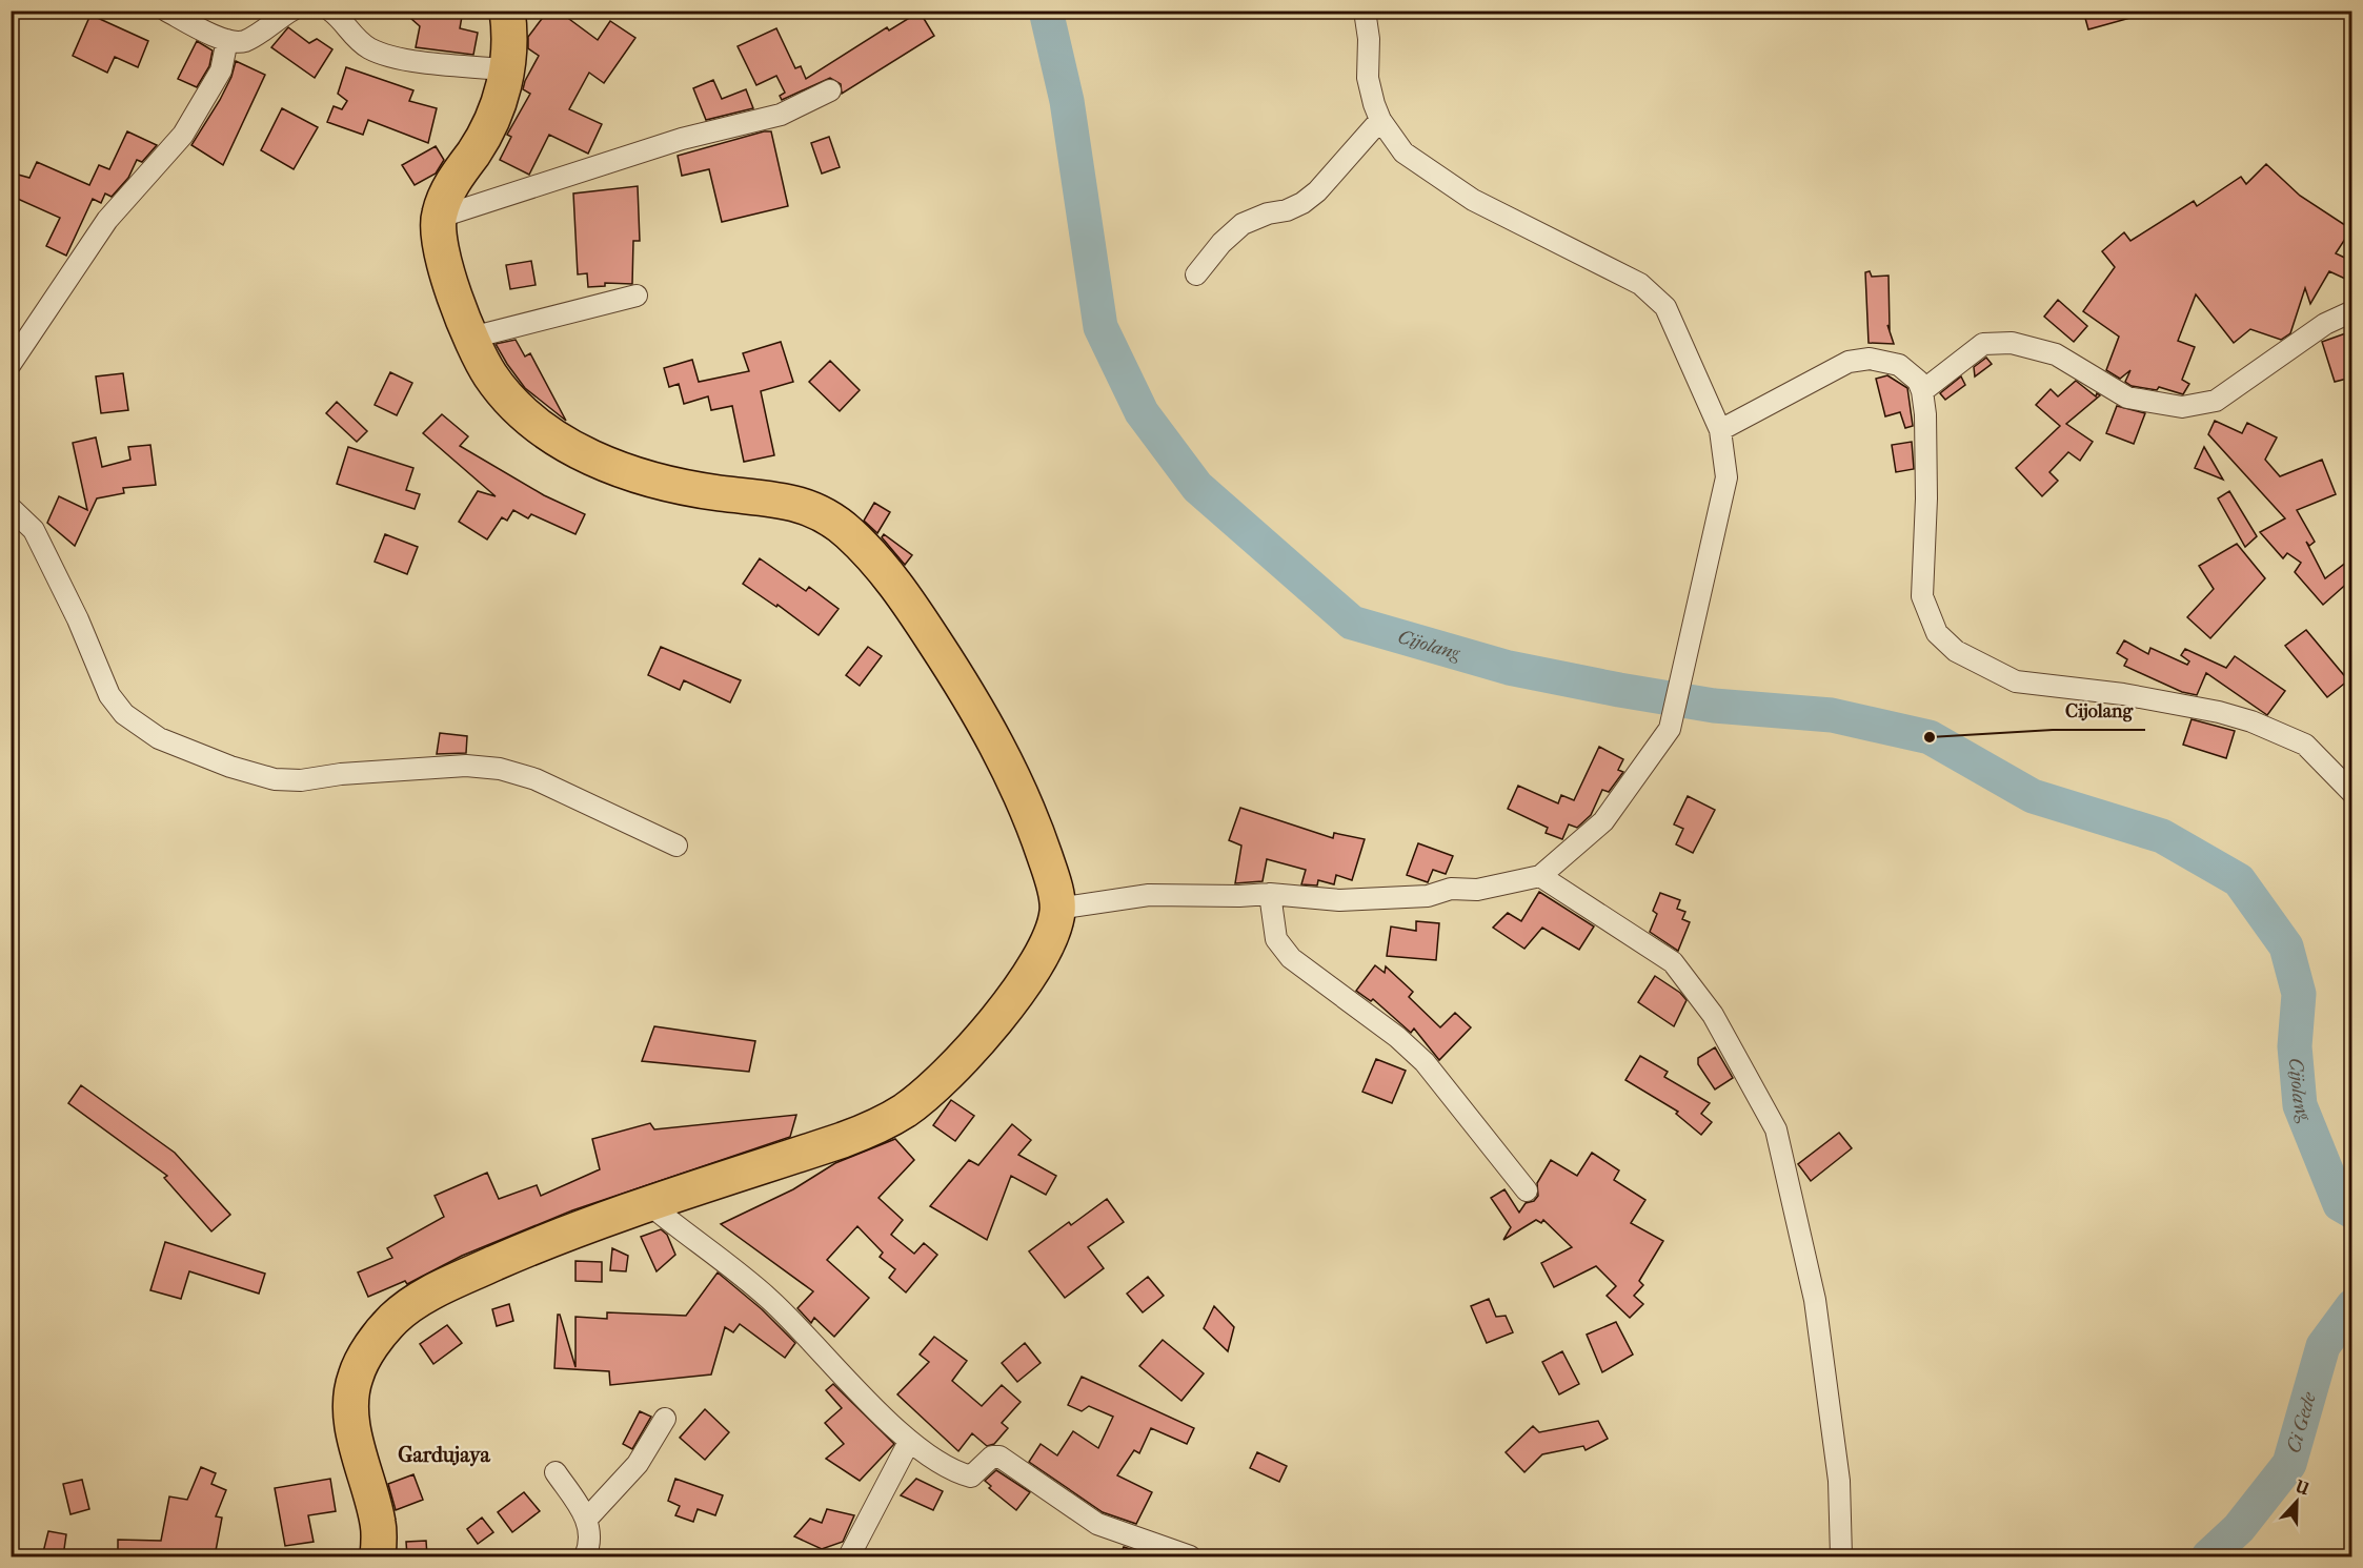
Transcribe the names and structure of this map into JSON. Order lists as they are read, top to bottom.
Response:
{
  "districts": ["Gardujaya"],
  "water": ["Cijolang", "Ci Gede"],
  "places": ["Cijolang"],
  "north": "top"
}
